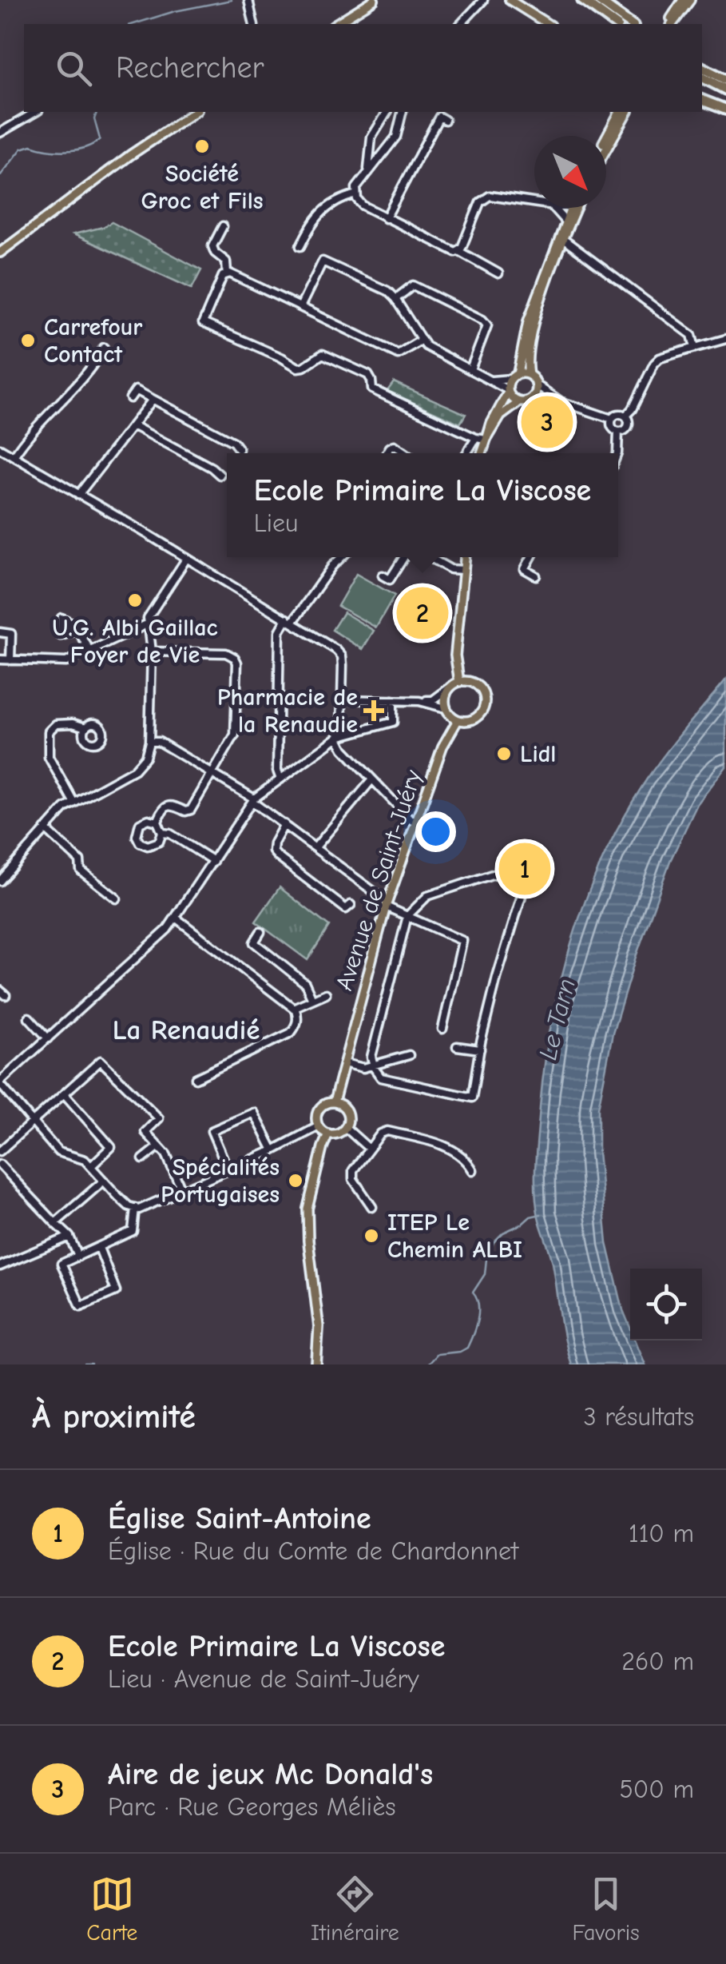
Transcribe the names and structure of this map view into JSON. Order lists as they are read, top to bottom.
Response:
{
  "streets": {
    "main road": ["Avenue de Saint-Juéry"]
  },
  "districts": ["La Renaudié"],
  "water": ["Le Tarn"],
  "places": {
    "other": [
      "Société Groc et Fils",
      "Carrefour Contact",
      "U.G. Albi Gaillac Foyer de Vie",
      "Lidl",
      "Spécialités Portugaises",
      "ITEP Le Chemin ALBI"
    ],
    "health": ["Pharmacie de la Renaudie"]
  },
  "north": "bottom right",
  "page": {
    "search": "Rechercher",
    "pins": ["3", "2", "1"],
    "popup": ["Ecole Primaire La Viscose", "Lieu"],
    "heading": ["À proximité", "3 résultats"],
    "list": [
      {
        "mark": "1",
        "name": "Église Saint-Antoine",
        "note": "Église · Rue du Comte de Chardonnet",
        "value": "110 m"
      },
      {
        "mark": "2",
        "name": "Ecole Primaire La Viscose",
        "note": "Lieu · Avenue de Saint-Juéry",
        "value": "260 m"
      },
      {
        "mark": "3",
        "name": "Aire de jeux Mc Donald's",
        "note": "Parc · Rue Georges Méliès",
        "value": "500 m"
      }
    ],
    "nav": ["Carte", "Itinéraire", "Favoris"]
  }
}
